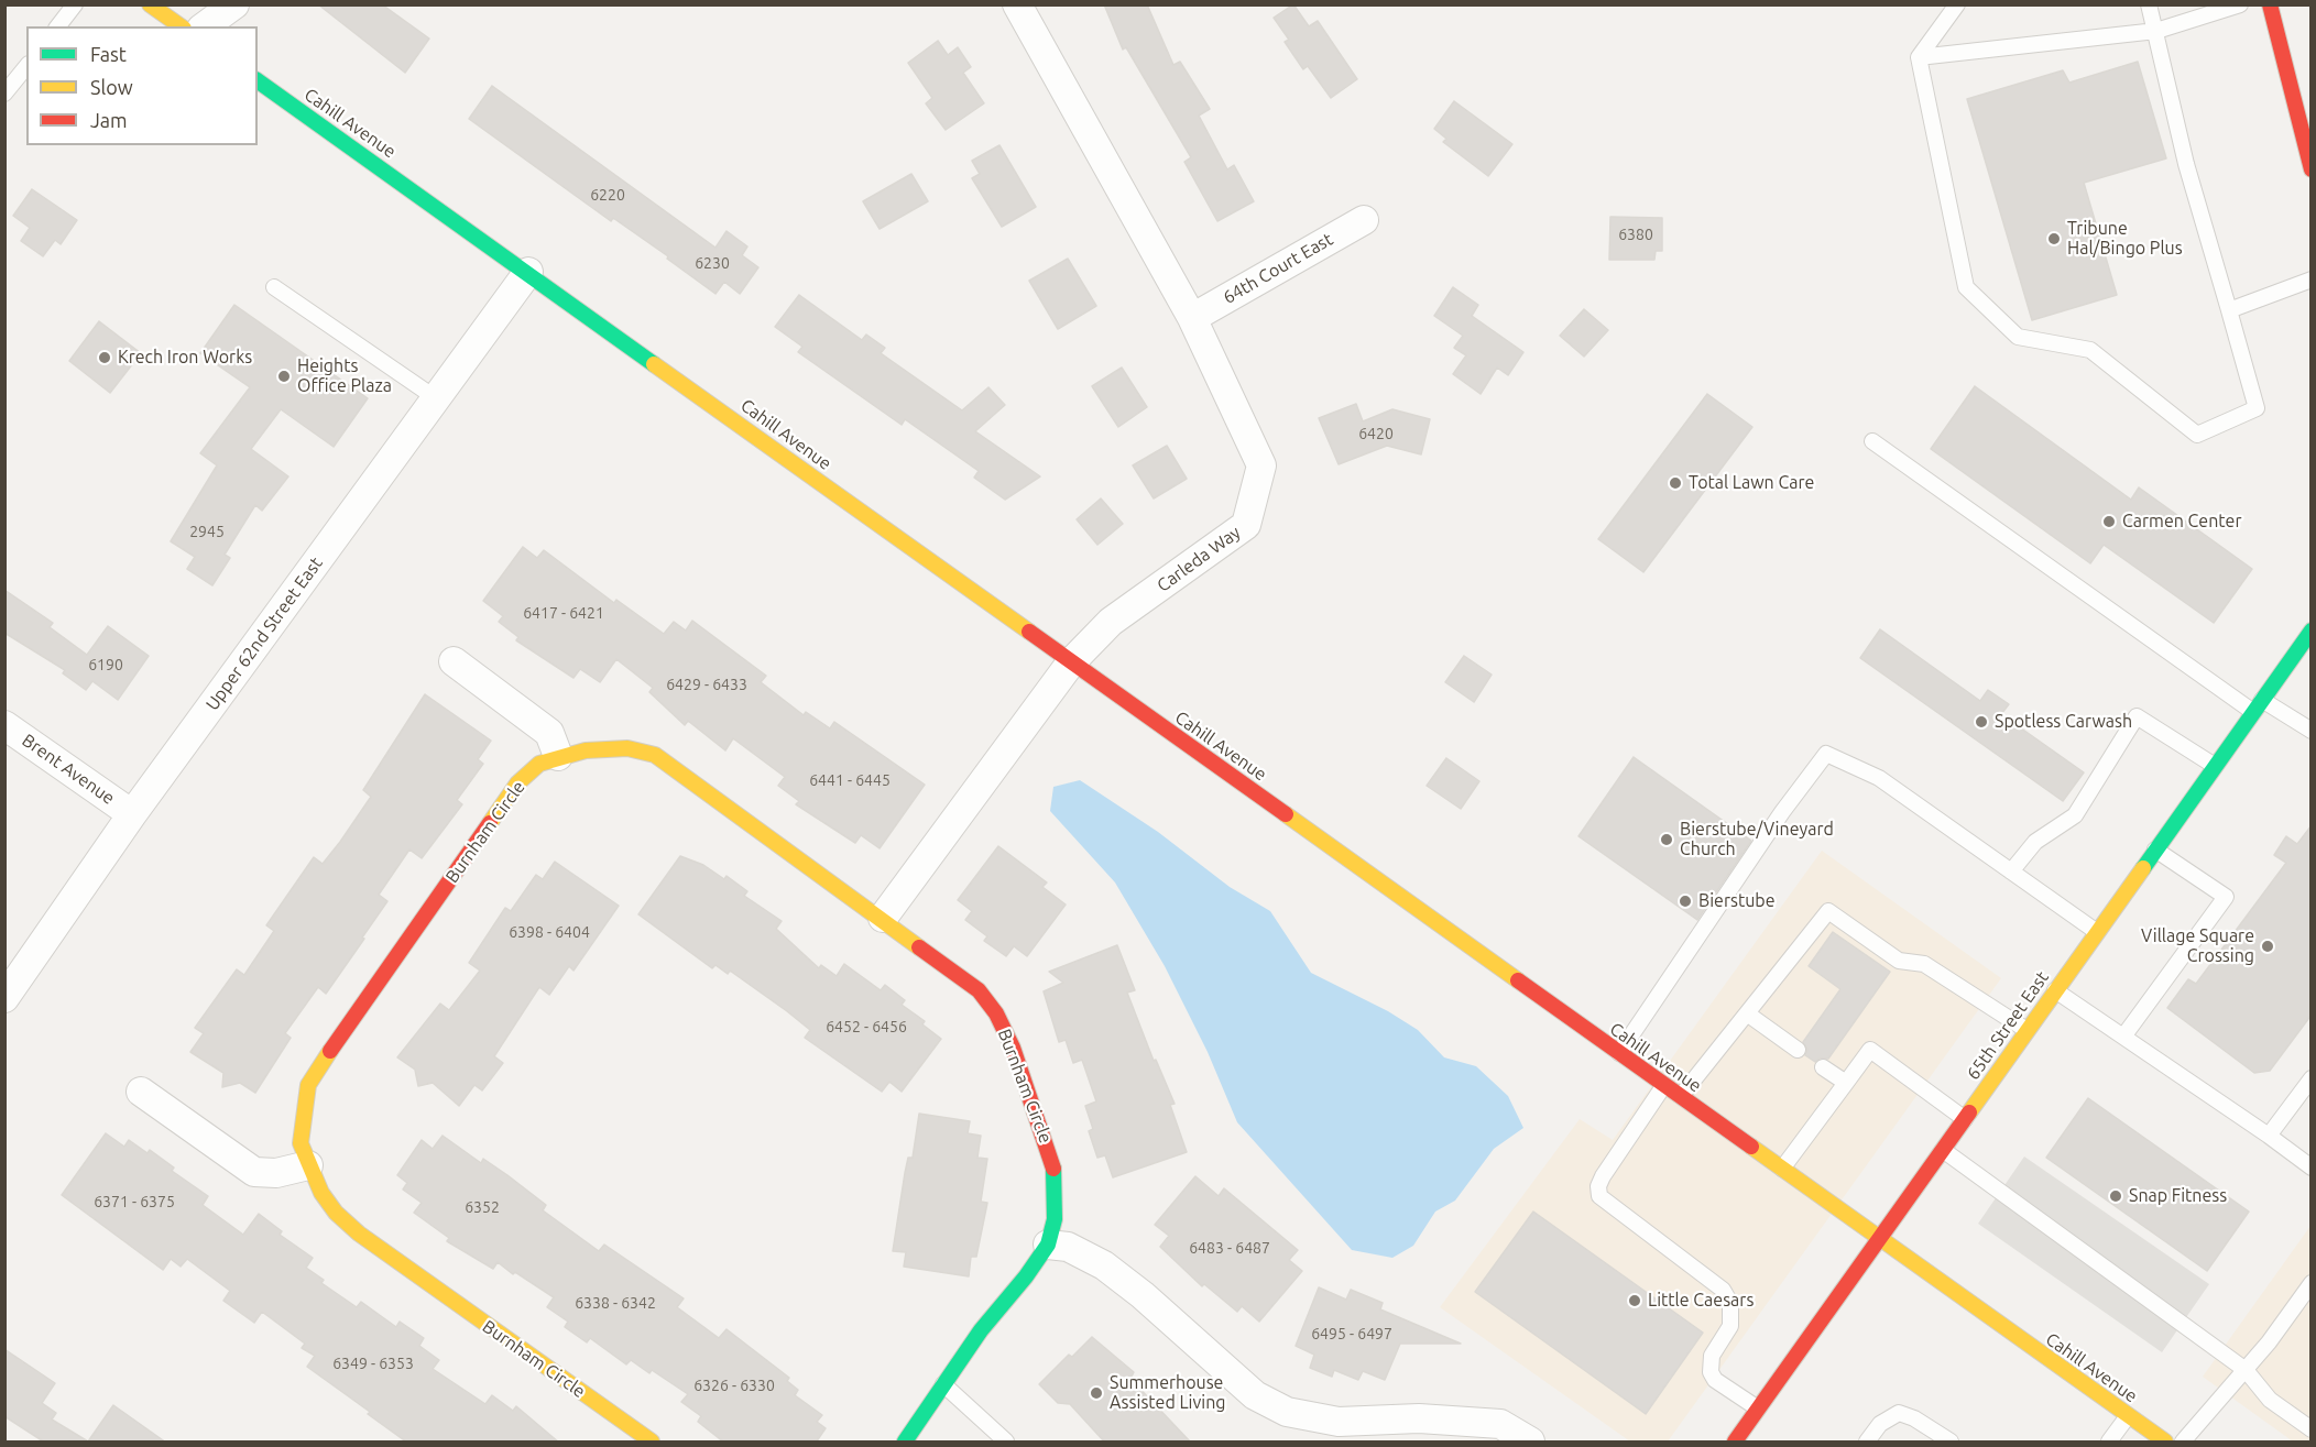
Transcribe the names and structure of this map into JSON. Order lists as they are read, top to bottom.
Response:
{
  "streets": {
    "street": [
      "Cahill Avenue",
      "64th Court East",
      "Carleda Way",
      "Upper 62nd Street East",
      "Brent Avenue",
      "Burnham Circle",
      "65th Street East"
    ]
  },
  "crossings": [
    ["Cahill Avenue", "Carleda Way"],
    ["Cahill Avenue", "Upper 62nd Street East"],
    ["Cahill Avenue", "65th Street East"],
    ["64th Court East", "Carleda Way"],
    ["Carleda Way", "Burnham Circle"],
    ["Upper 62nd Street East", "Brent Avenue"]
  ],
  "places": [
    "Tribune Hal/Bingo Plus",
    "Krech Iron Works",
    "Heights Office Plaza",
    "Total Lawn Care",
    "Carmen Center",
    "Spotless Carwash",
    "Bierstube/Vineyard Church",
    "Bierstube",
    "Village Square Crossing",
    "Snap Fitness",
    "Little Caesars",
    "Summerhouse Assisted Living"
  ],
  "house_numbers": [
    "6220",
    "6380",
    "6230",
    "6420",
    "2945",
    "6417 - 6421",
    "6190",
    "6429 - 6433",
    "6441 - 6445",
    "6398 - 6404",
    "6452 - 6456",
    "6371 - 6375",
    "6352",
    "6483 - 6487",
    "6338 - 6342",
    "6495 - 6497",
    "6349 - 6353",
    "6326 - 6330"
  ],
  "legend": ["Fast", "Slow", "Jam"]
}
